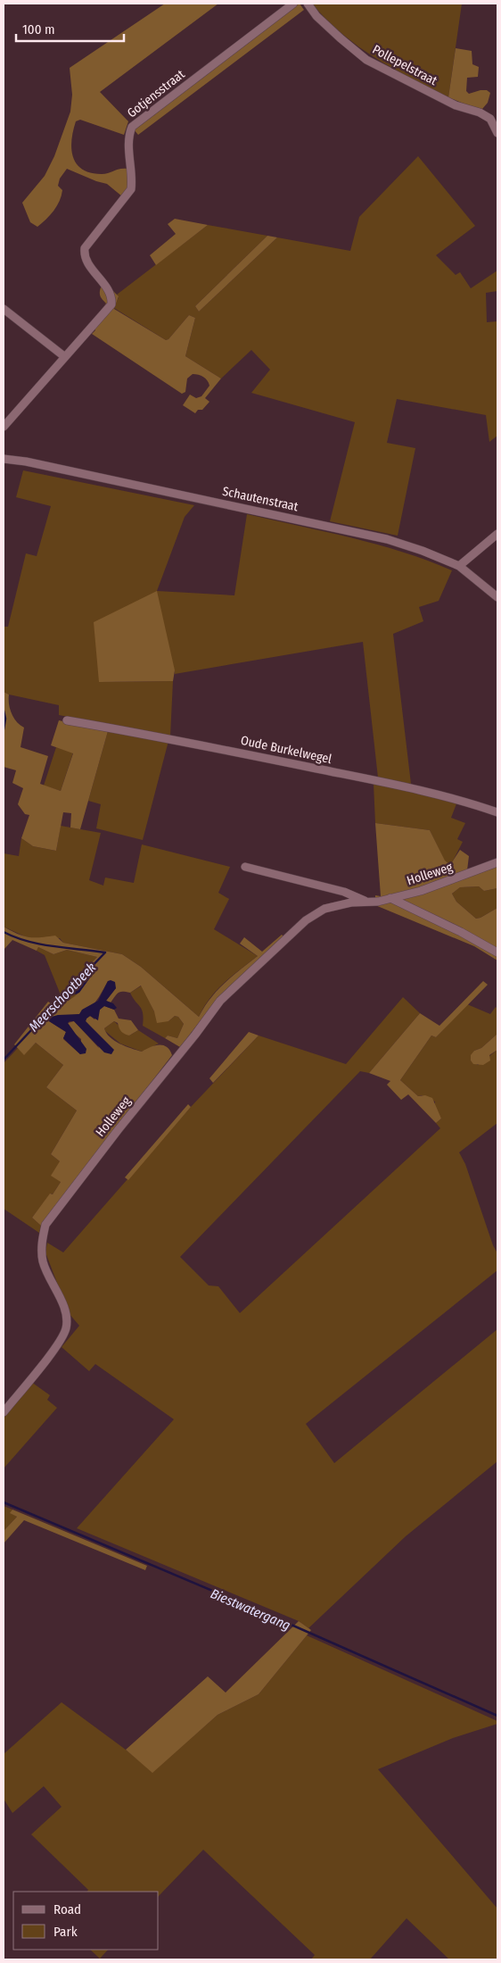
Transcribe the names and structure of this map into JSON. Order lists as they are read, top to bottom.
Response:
{
  "streets": {
    "street": [
      "Pollepelstraat",
      "Gotjensstraat",
      "Schautenstraat",
      "Oude Burkelwegel",
      "Holleweg"
    ]
  },
  "water": ["Meerschootbeek", "Biestwatergang"],
  "legend": ["Road", "Park"],
  "scale_bar": "100 m"
}
